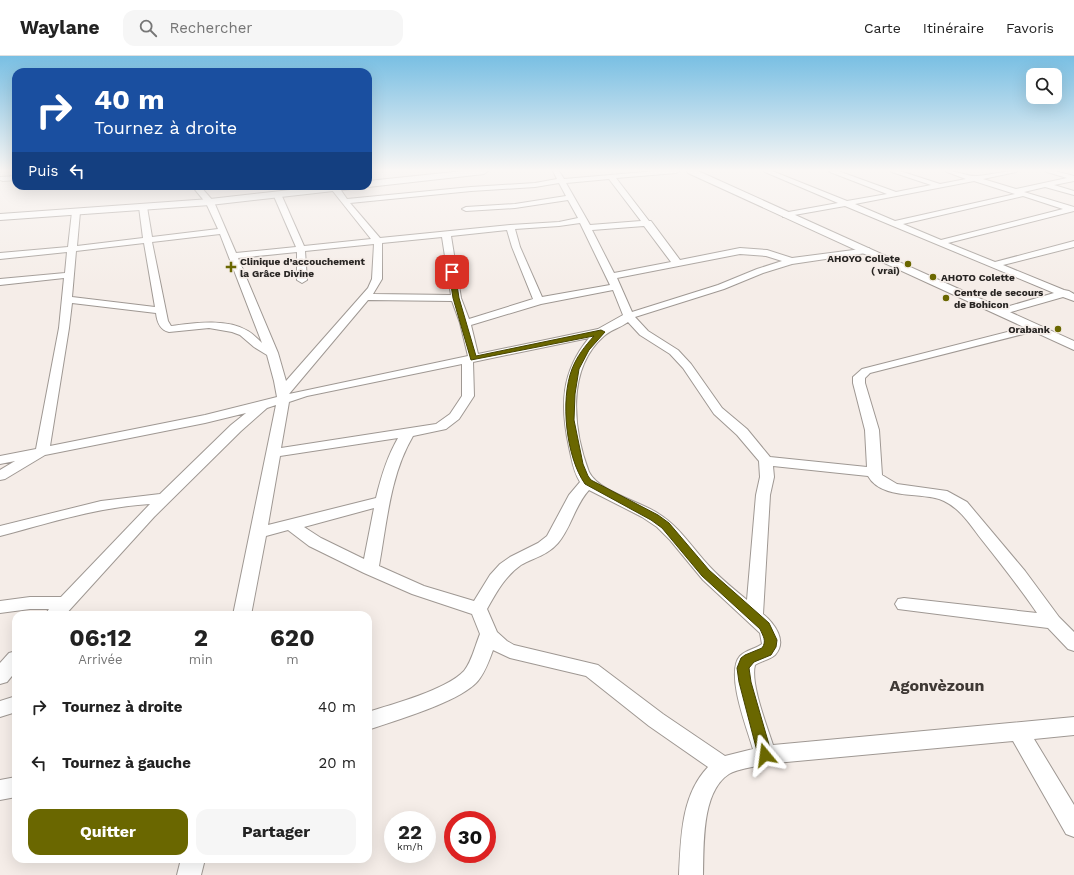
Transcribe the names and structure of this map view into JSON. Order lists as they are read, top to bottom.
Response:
{
  "districts": ["Agonvèzoun"],
  "places": {
    "other": [
      "AHOYO Collete ( vrai)",
      "AHOTO Colette",
      "Centre de secours de Bohicon",
      "Orabank"
    ],
    "health": ["Clinique d’accouchement la Grâce Divine"]
  },
  "page": {
    "header": "Waylane",
    "search": "Rechercher",
    "nav": ["Carte", "Itinéraire", "Favoris"],
    "turn": ["40 m", "Tournez à droite"],
    "then": "Puis",
    "eta": [
      "06:12",
      "Arrivée",
      "2",
      "min",
      "620",
      "m"
    ],
    "list": [
      {
        "name": "Tournez à droite",
        "value": "40 m"
      },
      {
        "name": "Tournez à gauche",
        "value": "20 m"
      }
    ],
    "buttons": ["Quitter", "Partager"],
    "speed": "22 km/h",
    "limit": "30"
  }
}
